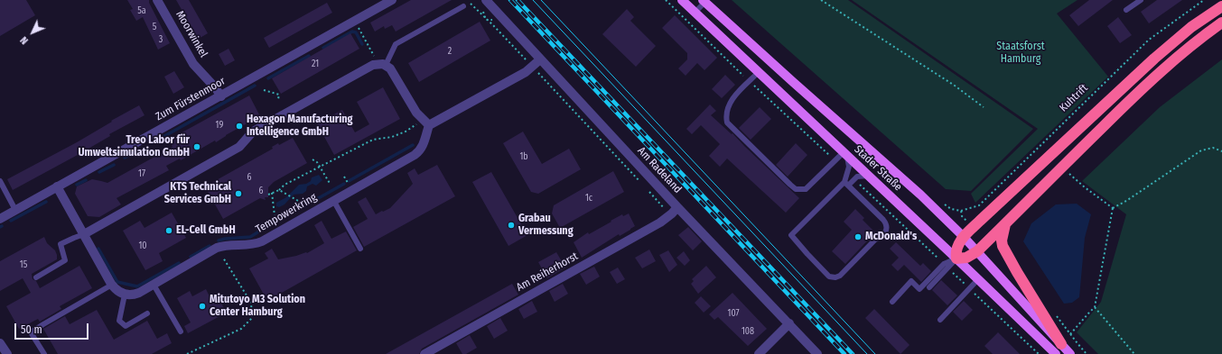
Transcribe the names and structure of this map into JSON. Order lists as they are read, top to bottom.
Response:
{
  "streets": {
    "main road": ["Stader Straße"],
    "street": [
      "Moorwinkel",
      "Zum Fürstenmoor",
      "Am Radeland",
      "Tempowerkring",
      "Am Reiherhorst"
    ],
    "path": ["Kuhtrift"]
  },
  "crossings": [
    ["Moorwinkel", "Zum Fürstenmoor"],
    ["Am Radeland", "Am Reiherhorst"]
  ],
  "parks": ["Staatsforst Hamburg"],
  "places": [
    "Hexagon Manufacturing Intelligence GmbH",
    "Treo Labor für Umweltsimulation GmbH",
    "KTS Technical Services GmbH",
    "Grabau Vermessung",
    "EL-Cell GmbH",
    "McDonald's",
    "Mitutoyo M3 Solution Center Hamburg"
  ],
  "house_numbers": [
    "5a",
    "5",
    "3",
    "2",
    "21",
    "19",
    "1b",
    "17",
    "6",
    "6",
    "1c",
    "10",
    "15",
    "107",
    "108"
  ],
  "scale_bar": "50 m",
  "north": "bottom left"
}
